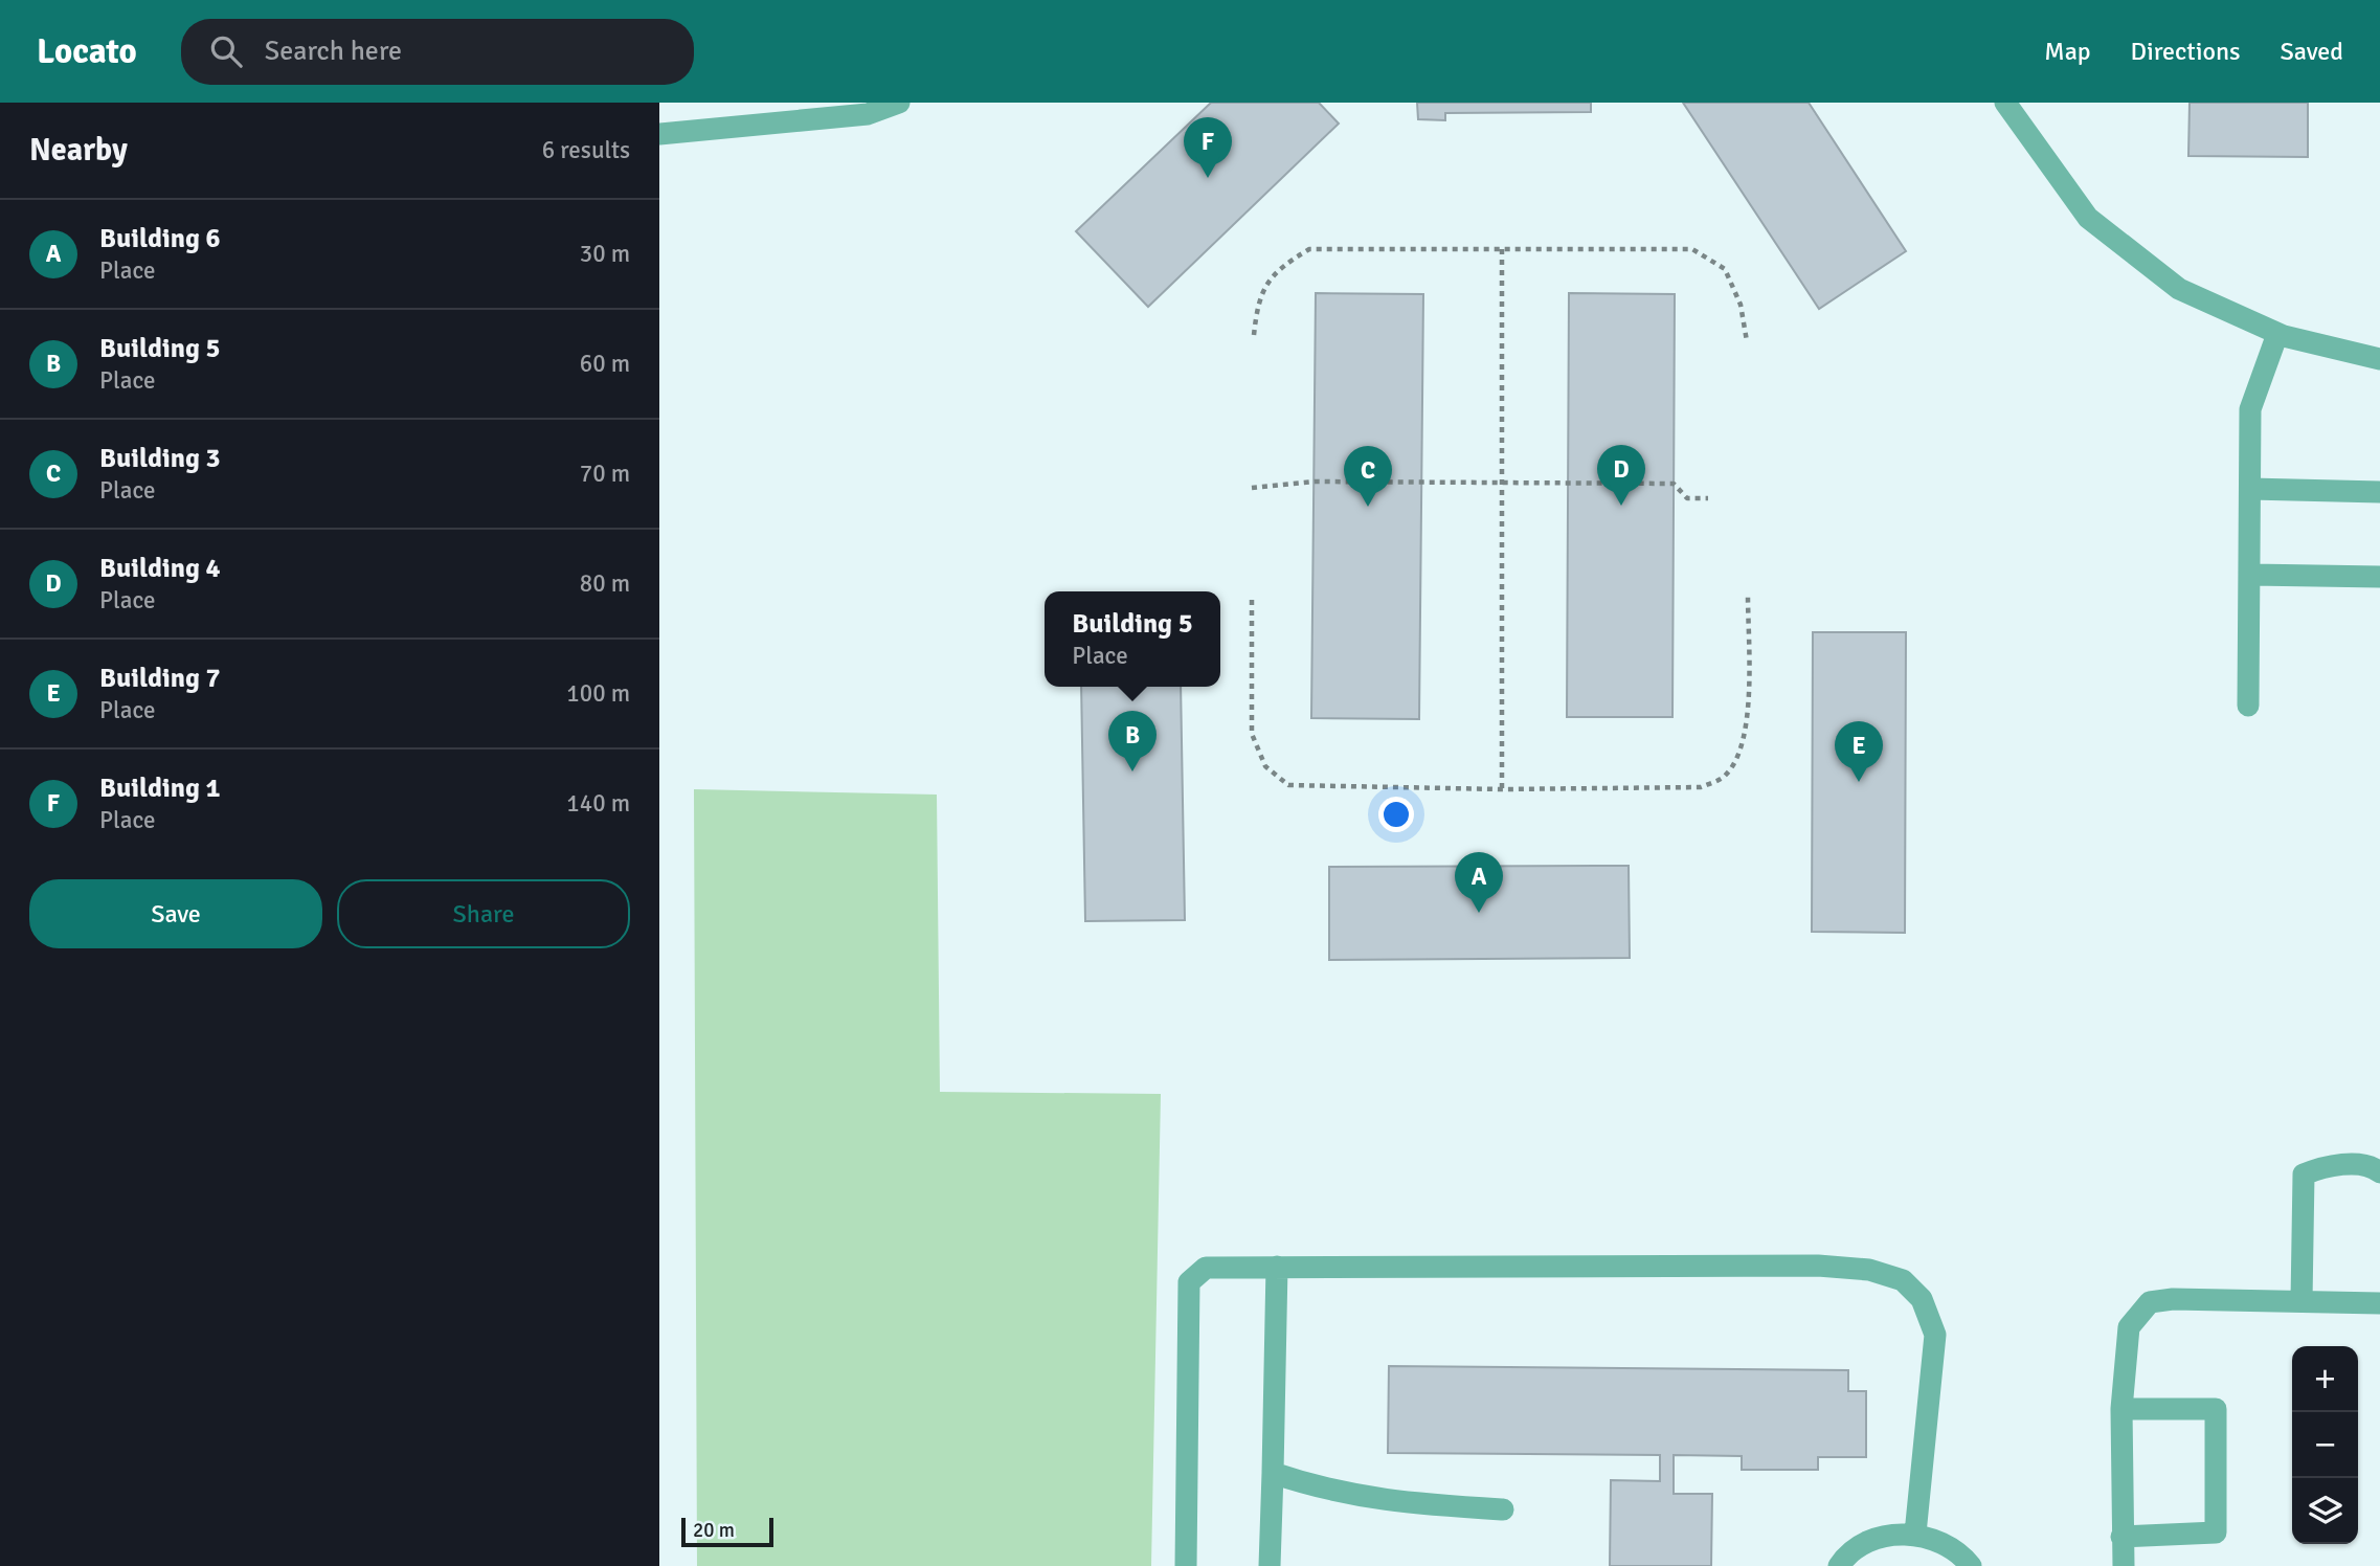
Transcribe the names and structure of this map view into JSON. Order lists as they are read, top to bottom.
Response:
{
  "scale_bar": "20 m",
  "page": {
    "header": "Locato",
    "search": "Search here",
    "nav": ["Map", "Directions", "Saved"],
    "heading": ["Nearby", "6 results"],
    "pins": [
      "F",
      "D",
      "C",
      "B",
      "E",
      "A"
    ],
    "list": [
      {
        "mark": "A",
        "name": "Building 6",
        "note": "Place",
        "value": "30 m"
      },
      {
        "mark": "B",
        "name": "Building 5",
        "note": "Place",
        "value": "60 m"
      },
      {
        "mark": "C",
        "name": "Building 3",
        "note": "Place",
        "value": "70 m"
      },
      {
        "mark": "D",
        "name": "Building 4",
        "note": "Place",
        "value": "80 m"
      },
      {
        "mark": "E",
        "name": "Building 7",
        "note": "Place",
        "value": "100 m"
      },
      {
        "mark": "F",
        "name": "Building 1",
        "note": "Place",
        "value": "140 m"
      }
    ],
    "popup": ["Building 5", "Place"],
    "buttons": ["Save", "Share"],
    "map_buttons": ["+", "−"],
    "scale": "20 m"
  }
}
